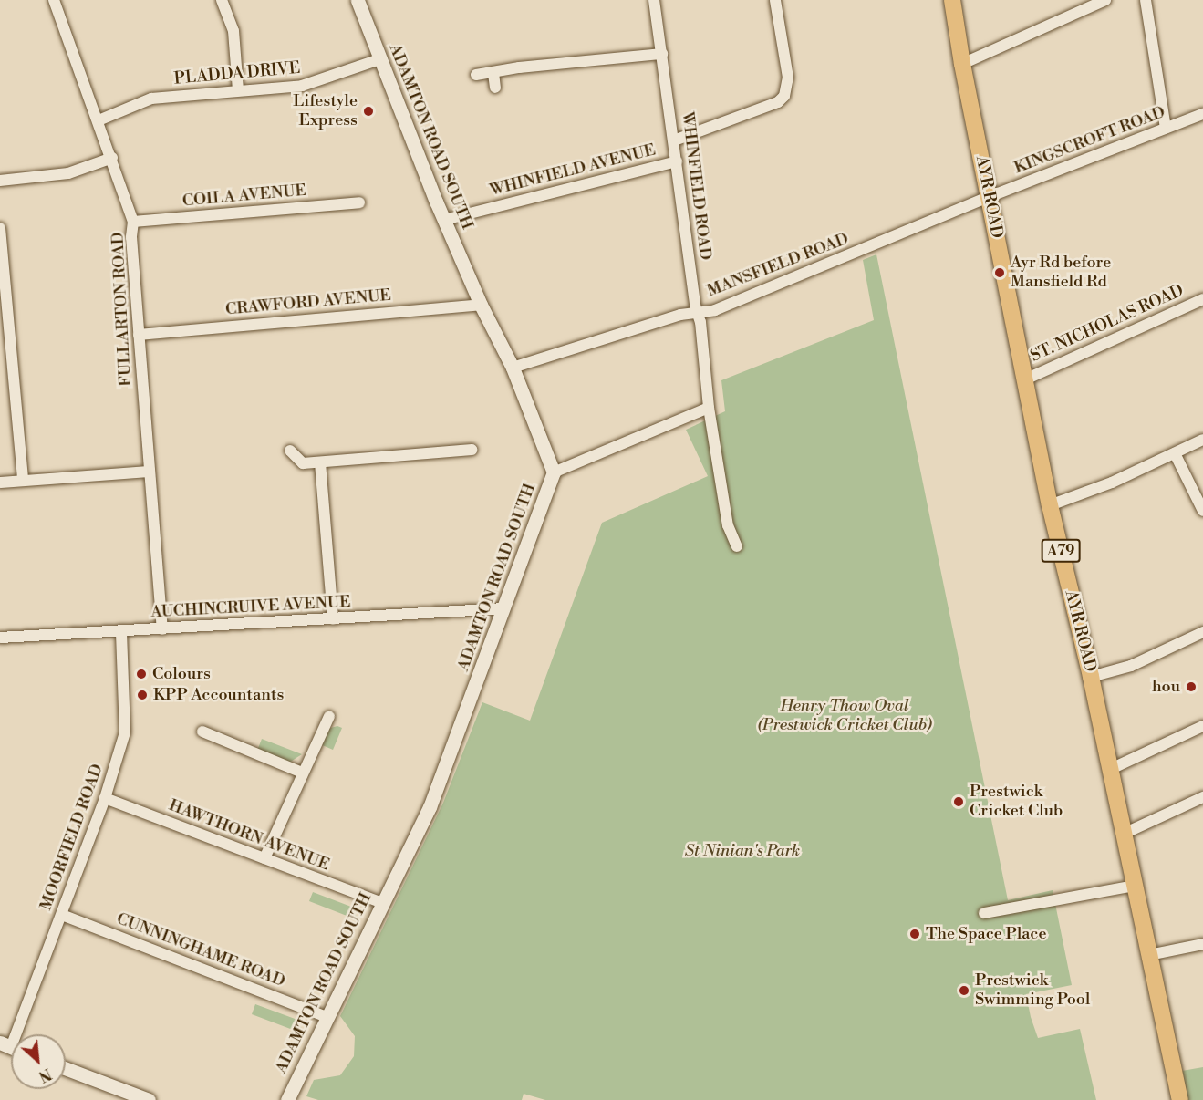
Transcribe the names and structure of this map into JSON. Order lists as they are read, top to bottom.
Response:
{
  "streets": {
    "main road": ["AYR ROAD", "A79"],
    "street": [
      "PLADDA DRIVE",
      "ADAMTON ROAD SOUTH",
      "KINGSCROFT ROAD",
      "WHINFIELD AVENUE",
      "WHINFIELD ROAD",
      "COILA AVENUE",
      "MANSFIELD ROAD",
      "CRAWFORD AVENUE",
      "FULLARTON ROAD",
      "ST. NICHOLAS ROAD",
      "AUCHINCRUIVE AVENUE",
      "HAWTHORN AVENUE",
      "MOORFIELD ROAD",
      "CUNNINGHAME ROAD"
    ]
  },
  "crossings": [
    ["PLADDA DRIVE", "ADAMTON ROAD SOUTH"],
    ["PLADDA DRIVE", "FULLARTON ROAD"],
    ["ADAMTON ROAD SOUTH", "WHINFIELD AVENUE"],
    ["ADAMTON ROAD SOUTH", "MANSFIELD ROAD"],
    ["ADAMTON ROAD SOUTH", "CRAWFORD AVENUE"],
    ["ADAMTON ROAD SOUTH", "AUCHINCRUIVE AVENUE"],
    ["ADAMTON ROAD SOUTH", "HAWTHORN AVENUE"],
    ["ADAMTON ROAD SOUTH", "CUNNINGHAME ROAD"],
    ["KINGSCROFT ROAD", "AYR ROAD"],
    ["KINGSCROFT ROAD", "MANSFIELD ROAD"],
    ["WHINFIELD AVENUE", "WHINFIELD ROAD"],
    ["WHINFIELD ROAD", "MANSFIELD ROAD"],
    ["COILA AVENUE", "FULLARTON ROAD"],
    ["AYR ROAD", "MANSFIELD ROAD"],
    ["AYR ROAD", "ST. NICHOLAS ROAD"],
    ["CRAWFORD AVENUE", "FULLARTON ROAD"],
    ["FULLARTON ROAD", "AUCHINCRUIVE AVENUE"],
    ["AUCHINCRUIVE AVENUE", "MOORFIELD ROAD"],
    ["HAWTHORN AVENUE", "MOORFIELD ROAD"],
    ["MOORFIELD ROAD", "CUNNINGHAME ROAD"]
  ],
  "parks": ["Henry Thow Oval (Prestwick Cricket Club)", "St Ninian's Park"],
  "places": [
    "Lifestyle Express",
    "Ayr Rd before Mansfield Rd",
    "Colours",
    "hou",
    "KPP Accountants",
    "Prestwick Cricket Club",
    "The Space Place",
    "Prestwick Swimming Pool"
  ],
  "north": "bottom right"
}
